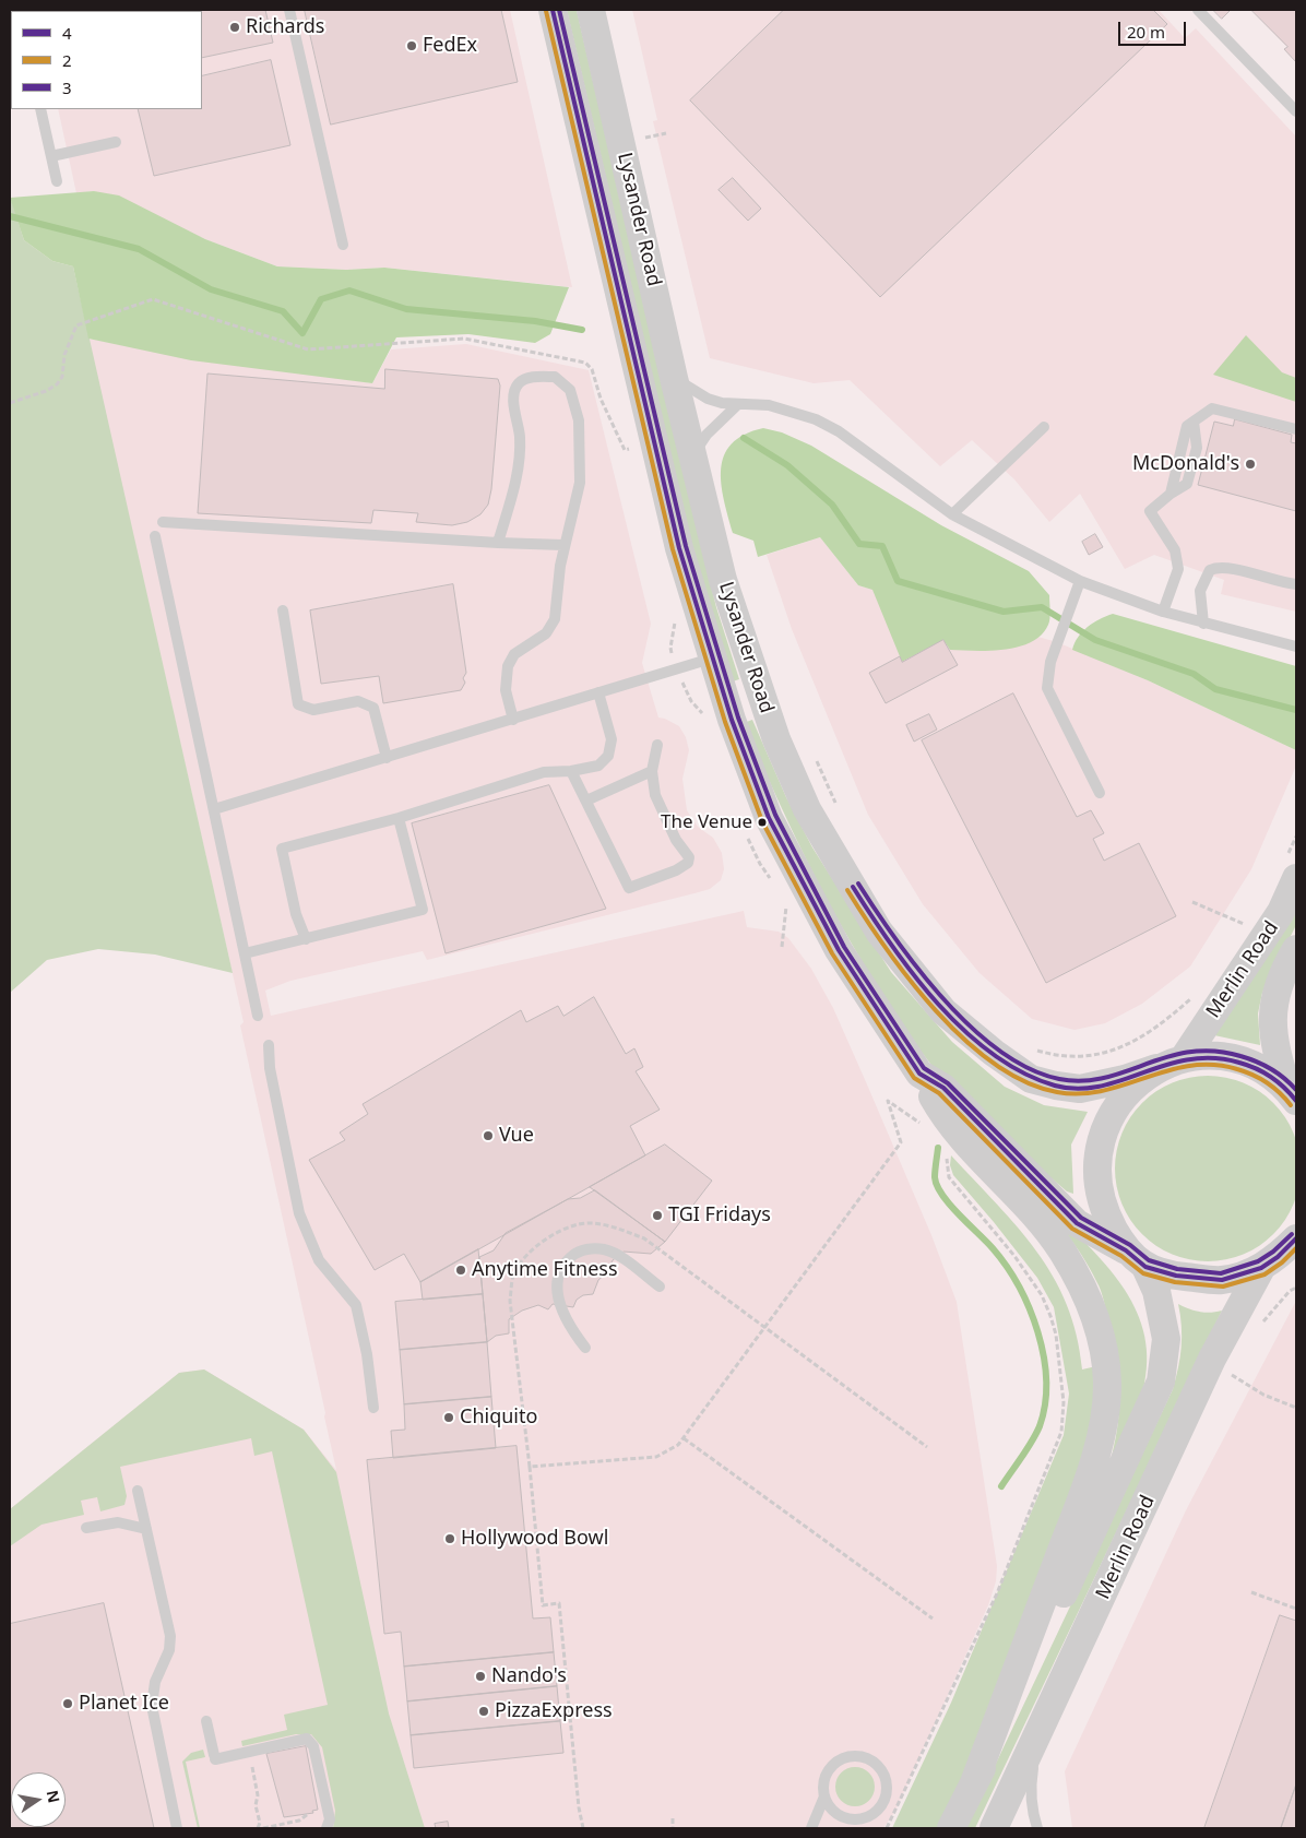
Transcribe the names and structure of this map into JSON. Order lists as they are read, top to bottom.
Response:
{
  "streets": {
    "street": ["Lysander Road", "Merlin Road"]
  },
  "crossings": [
    ["Lysander Road", "Merlin Road"]
  ],
  "places": [
    "Richards",
    "FedEx",
    "McDonald's",
    "The Venue",
    "Vue",
    "TGI Fridays",
    "Anytime Fitness",
    "Chiquito",
    "Hollywood Bowl",
    "Nando's",
    "Planet Ice",
    "PizzaExpress"
  ],
  "lines": ["transit line 4", "transit line 3", "transit line 2"],
  "legend": ["4", "2", "3"],
  "scale_bar": "20 m",
  "north": "right"
}
